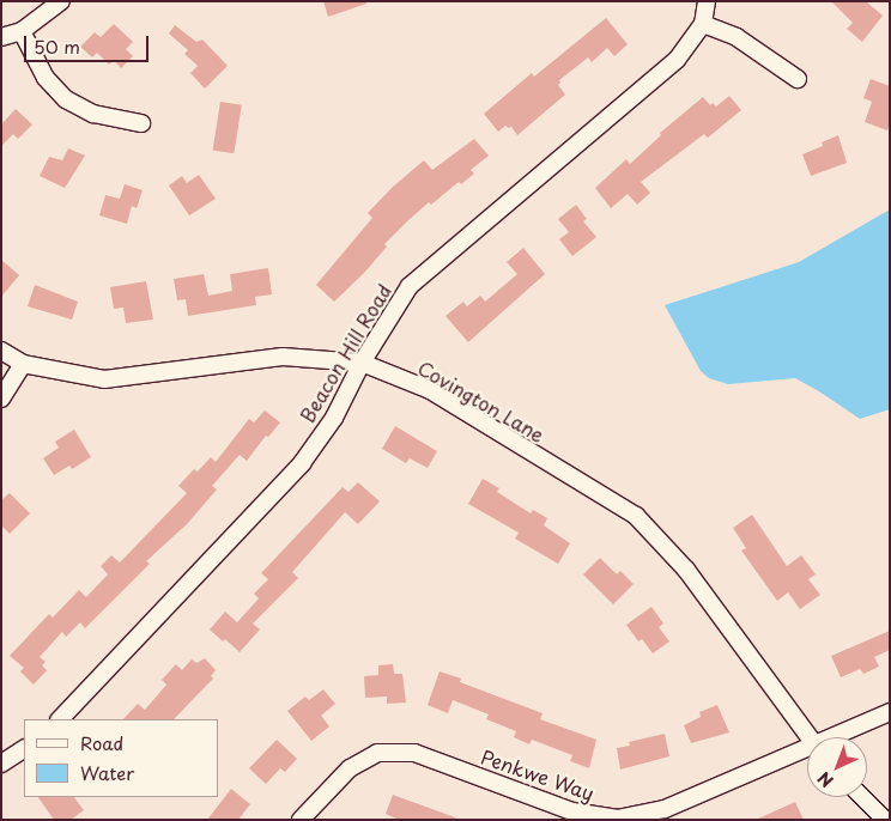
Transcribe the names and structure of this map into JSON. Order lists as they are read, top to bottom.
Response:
{
  "streets": {
    "street": ["Beacon Hill Road", "Covington Lane", "Penkwe Way"]
  },
  "crossings": [
    ["Beacon Hill Road", "Covington Lane"]
  ],
  "legend": ["Road", "Water"],
  "scale_bar": "50 m",
  "north": "bottom left"
}
